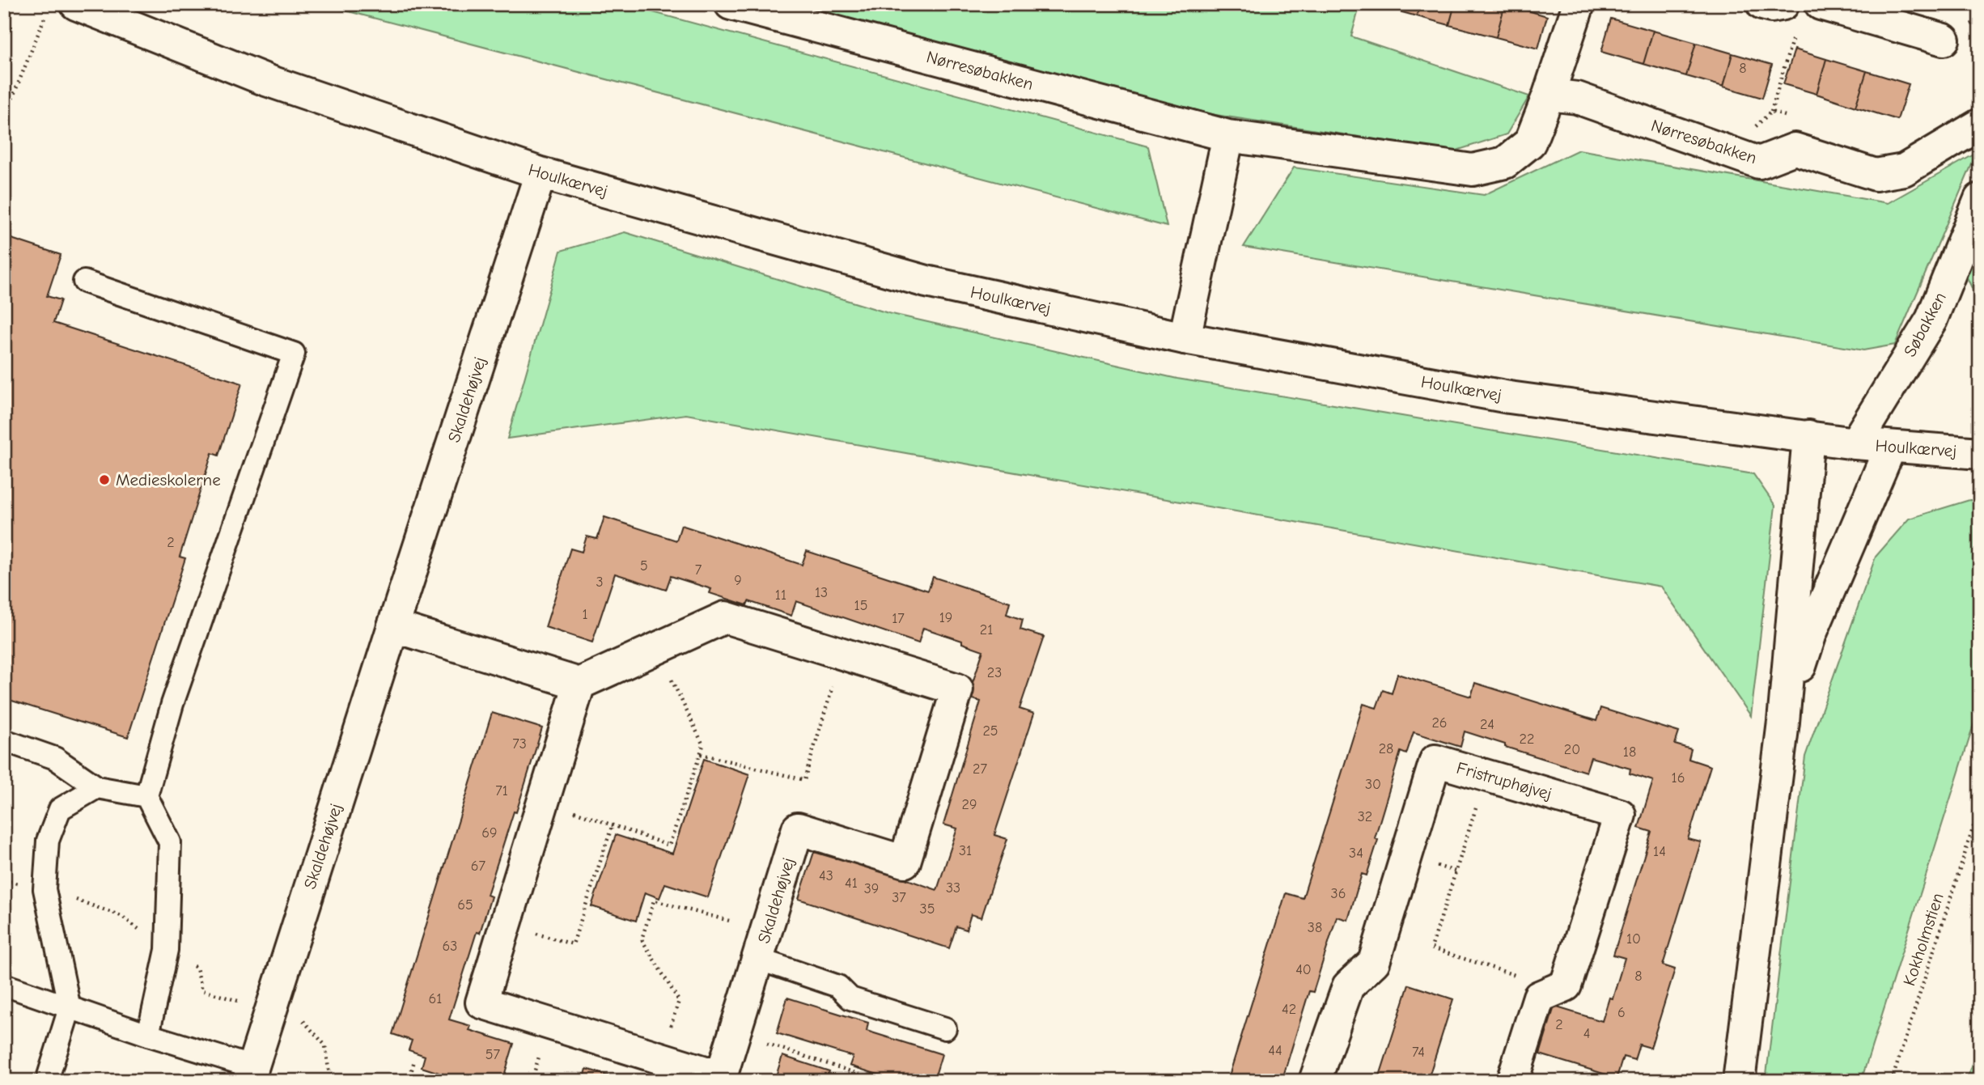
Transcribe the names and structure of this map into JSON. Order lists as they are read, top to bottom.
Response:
{
  "streets": {
    "street": [
      "Nørresøbakken",
      "Houlkærvej",
      "Søbakken",
      "Skaldehøjvej",
      "Fristruphøjvej"
    ],
    "path": ["Kokholmstien"]
  },
  "crossings": [
    ["Houlkærvej", "Søbakken"],
    ["Houlkærvej", "Skaldehøjvej"]
  ],
  "places": ["Medieskolerne"],
  "house_numbers": [
    "8",
    "2",
    "5",
    "7",
    "9",
    "3",
    "13",
    "11",
    "15",
    "1",
    "19",
    "17",
    "21",
    "23",
    "26",
    "24",
    "25",
    "22",
    "73",
    "28",
    "20",
    "18",
    "27",
    "16",
    "30",
    "71",
    "29",
    "32",
    "69",
    "31",
    "14",
    "34",
    "67",
    "43",
    "41",
    "33",
    "39",
    "36",
    "37",
    "65",
    "35",
    "38",
    "10",
    "63",
    "40",
    "8",
    "61",
    "42",
    "6",
    "2",
    "4",
    "44",
    "74",
    "57"
  ]
}
